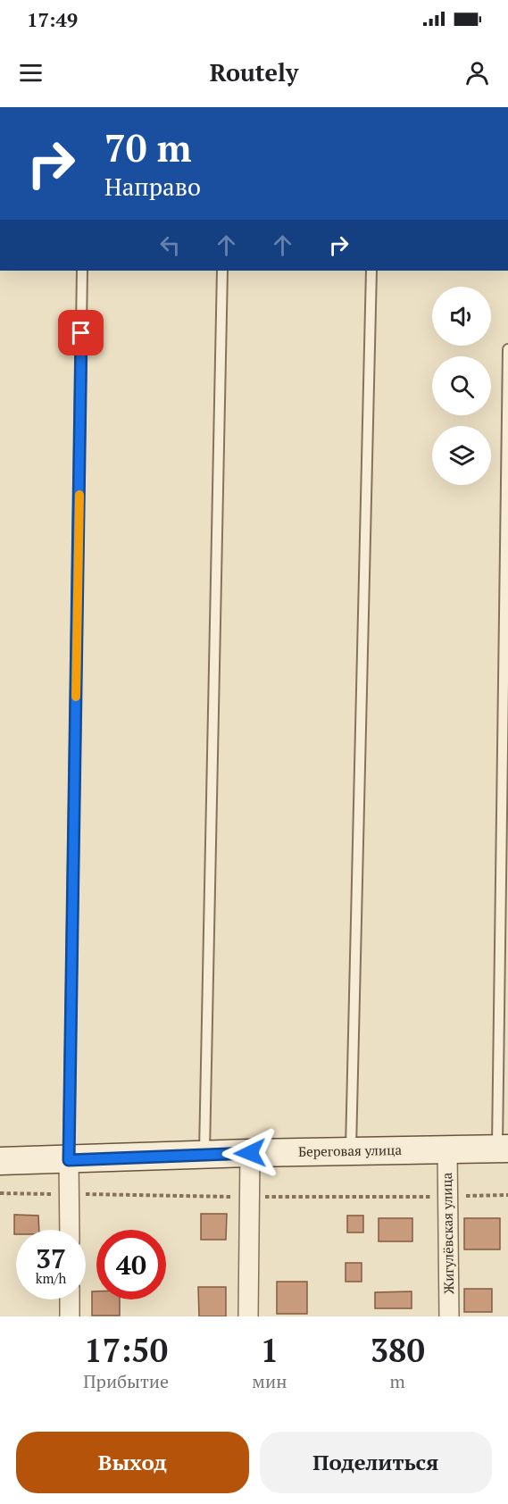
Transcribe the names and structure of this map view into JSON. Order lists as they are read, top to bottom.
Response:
{
  "streets": {
    "street": ["Береговая улица", "Жигулёвская улица"]
  },
  "crossings": [
    ["Береговая улица", "Жигулёвская улица"]
  ],
  "page": {
    "status": "17:49",
    "header": "Routely",
    "turn": ["70 m", "Направо"],
    "speed": "37 km/h",
    "limit": "40",
    "eta": [
      "17:50",
      "Прибытие",
      "1",
      "мин",
      "380",
      "m"
    ],
    "buttons": ["Выход", "Поделиться"]
  }
}
